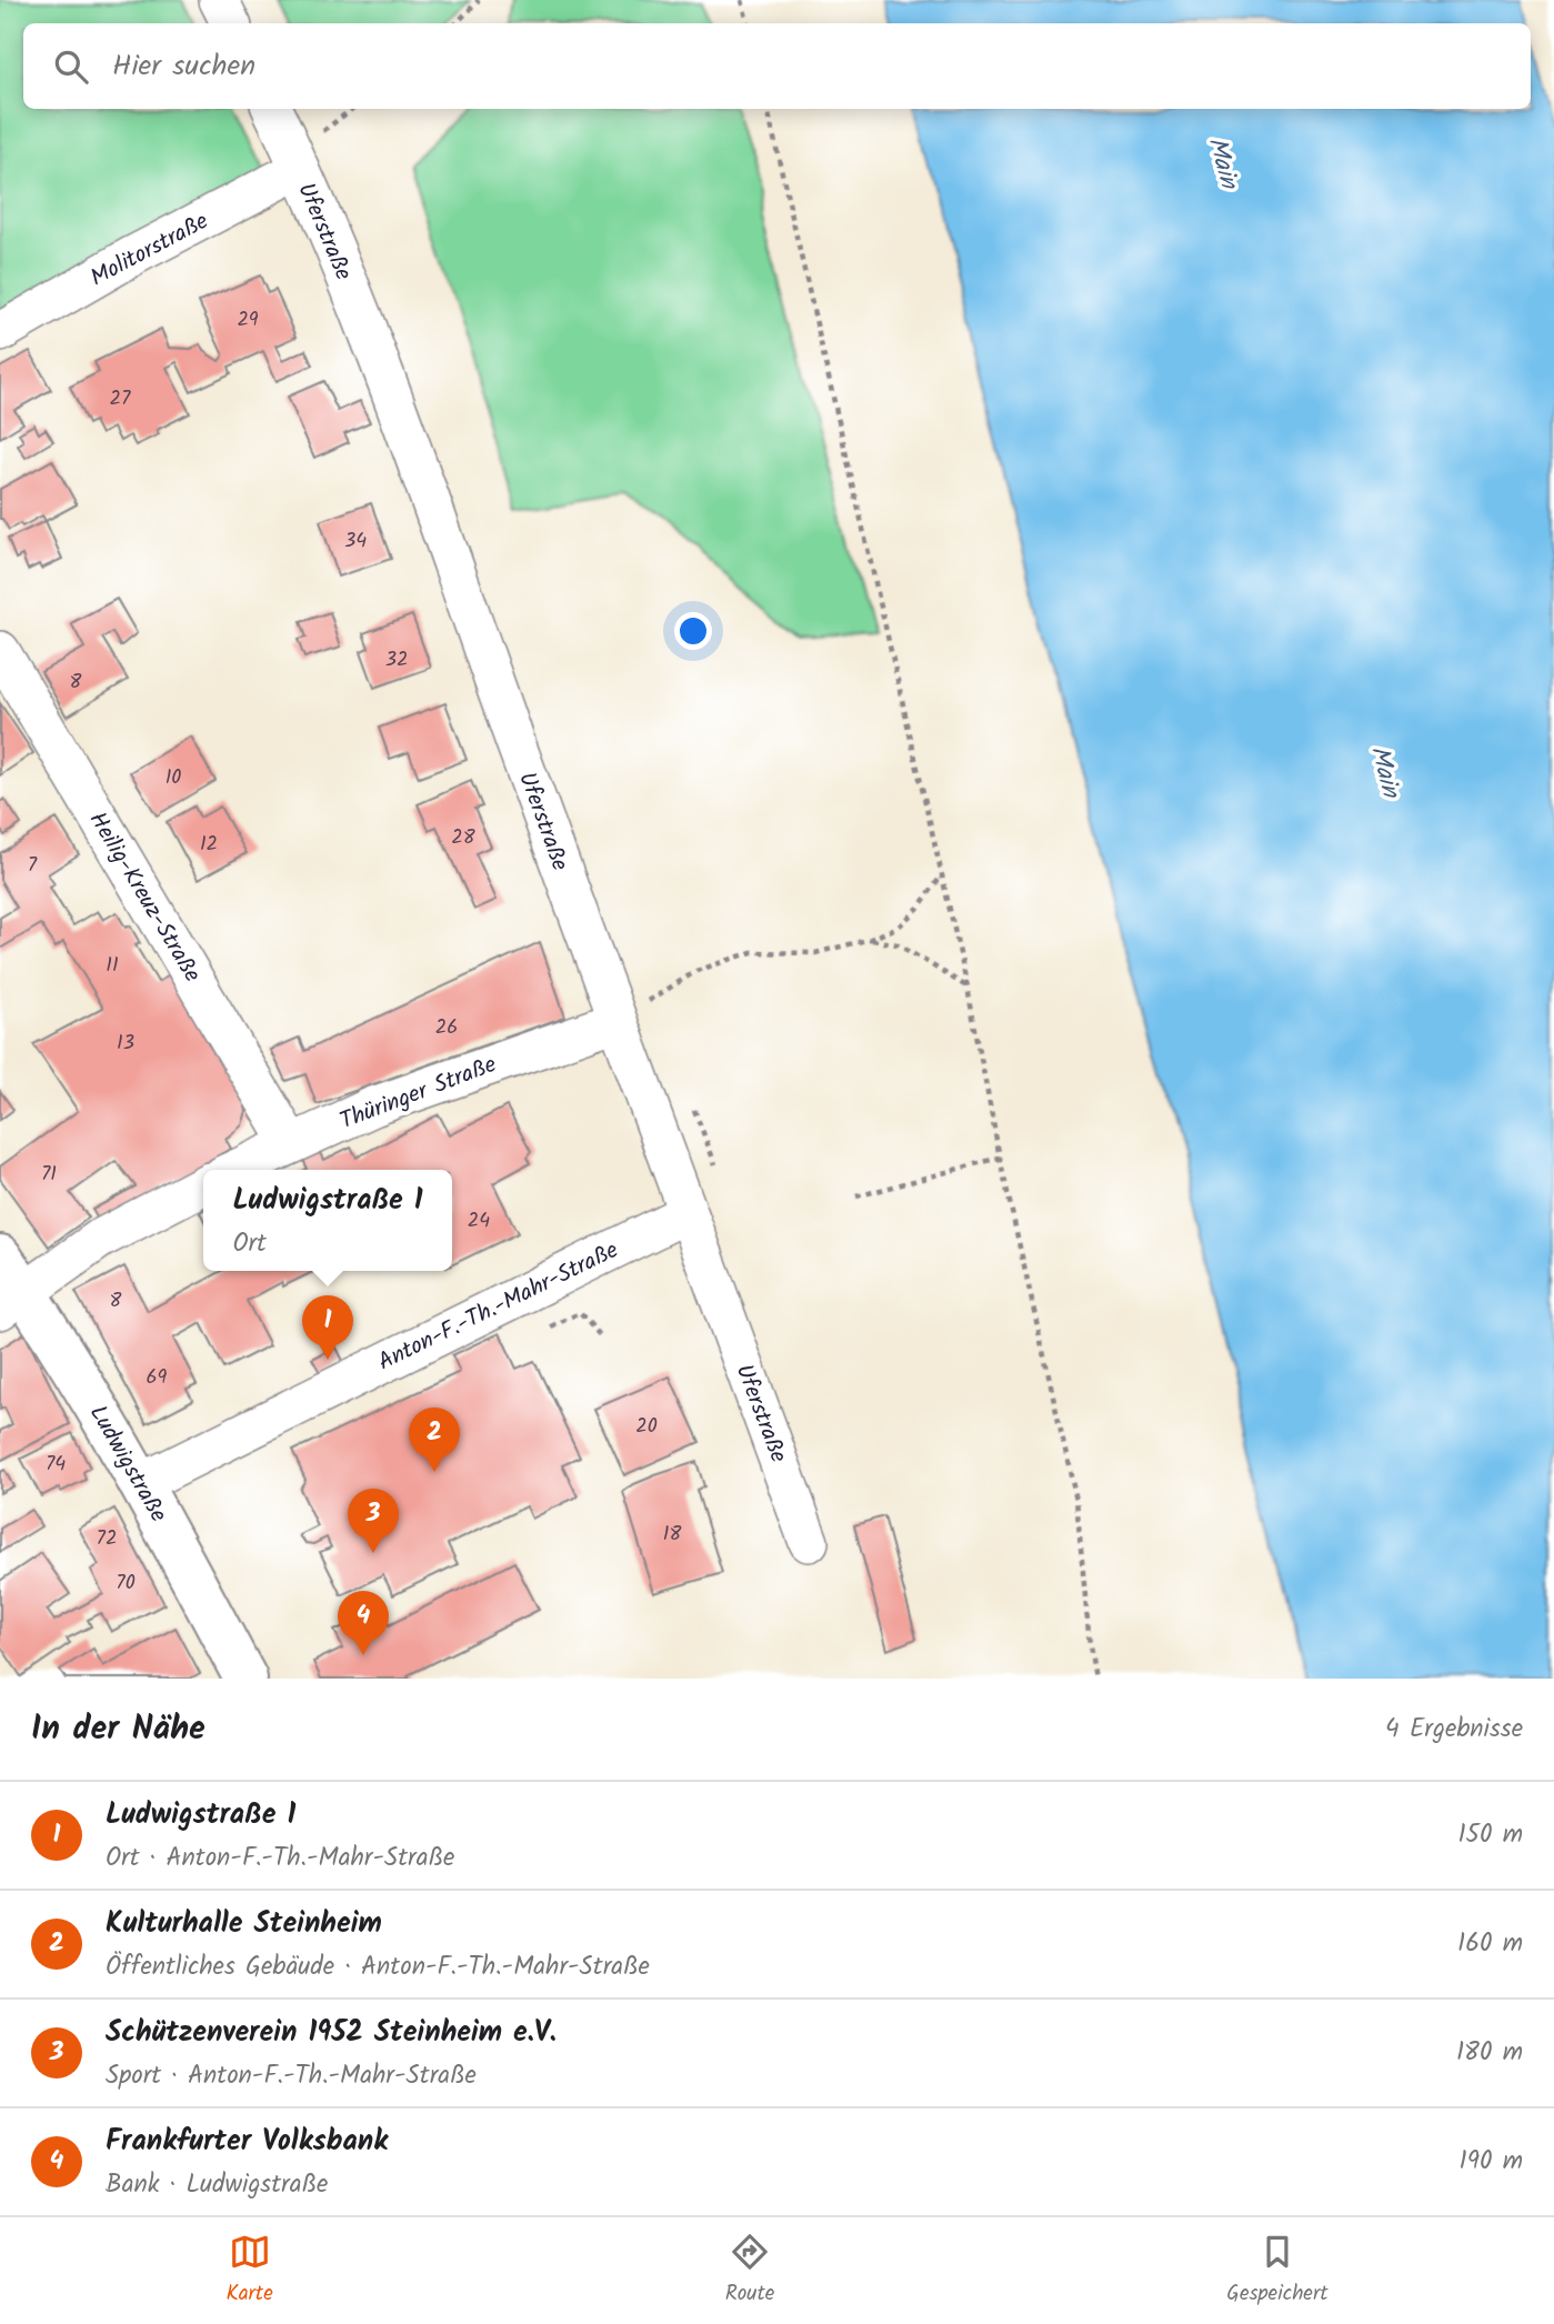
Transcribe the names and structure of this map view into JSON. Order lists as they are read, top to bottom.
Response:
{
  "streets": {
    "main road": ["Ludwigstraße"],
    "street": [
      "Uferstraße",
      "Molitorstraße",
      "Heilig-Kreuz-Straße",
      "Thüringer Straße",
      "Anton-F.-Th.-Mahr-Straße"
    ]
  },
  "crossings": [
    ["Uferstraße", "Molitorstraße"],
    ["Uferstraße", "Thüringer Straße"],
    ["Uferstraße", "Anton-F.-Th.-Mahr-Straße"],
    ["Heilig-Kreuz-Straße", "Thüringer Straße"],
    ["Anton-F.-Th.-Mahr-Straße", "Ludwigstraße"]
  ],
  "water": ["Main"],
  "house_numbers": [
    "29",
    "27",
    "34",
    "32",
    "8",
    "10",
    "28",
    "12",
    "7",
    "11",
    "26",
    "13",
    "71",
    "24",
    "8",
    "69",
    "20",
    "74",
    "18",
    "72",
    "70"
  ],
  "page": {
    "search": "Hier suchen",
    "popup": ["Ludwigstraße 1", "Ort"],
    "pins": [
      "1",
      "2",
      "3",
      "4"
    ],
    "heading": ["In der Nähe", "4 Ergebnisse"],
    "list": [
      {
        "mark": "1",
        "name": "Ludwigstraße 1",
        "note": "Ort · Anton-F.-Th.-Mahr-Straße",
        "value": "150 m"
      },
      {
        "mark": "2",
        "name": "Kulturhalle Steinheim",
        "note": "Öffentliches Gebäude · Anton-F.-Th.-Mahr-Straße",
        "value": "160 m"
      },
      {
        "mark": "3",
        "name": "Schützenverein 1952 Steinheim e.V.",
        "note": "Sport · Anton-F.-Th.-Mahr-Straße",
        "value": "180 m"
      },
      {
        "mark": "4",
        "name": "Frankfurter Volksbank",
        "note": "Bank · Ludwigstraße",
        "value": "190 m"
      }
    ],
    "nav": ["Karte", "Route", "Gespeichert"]
  }
}
